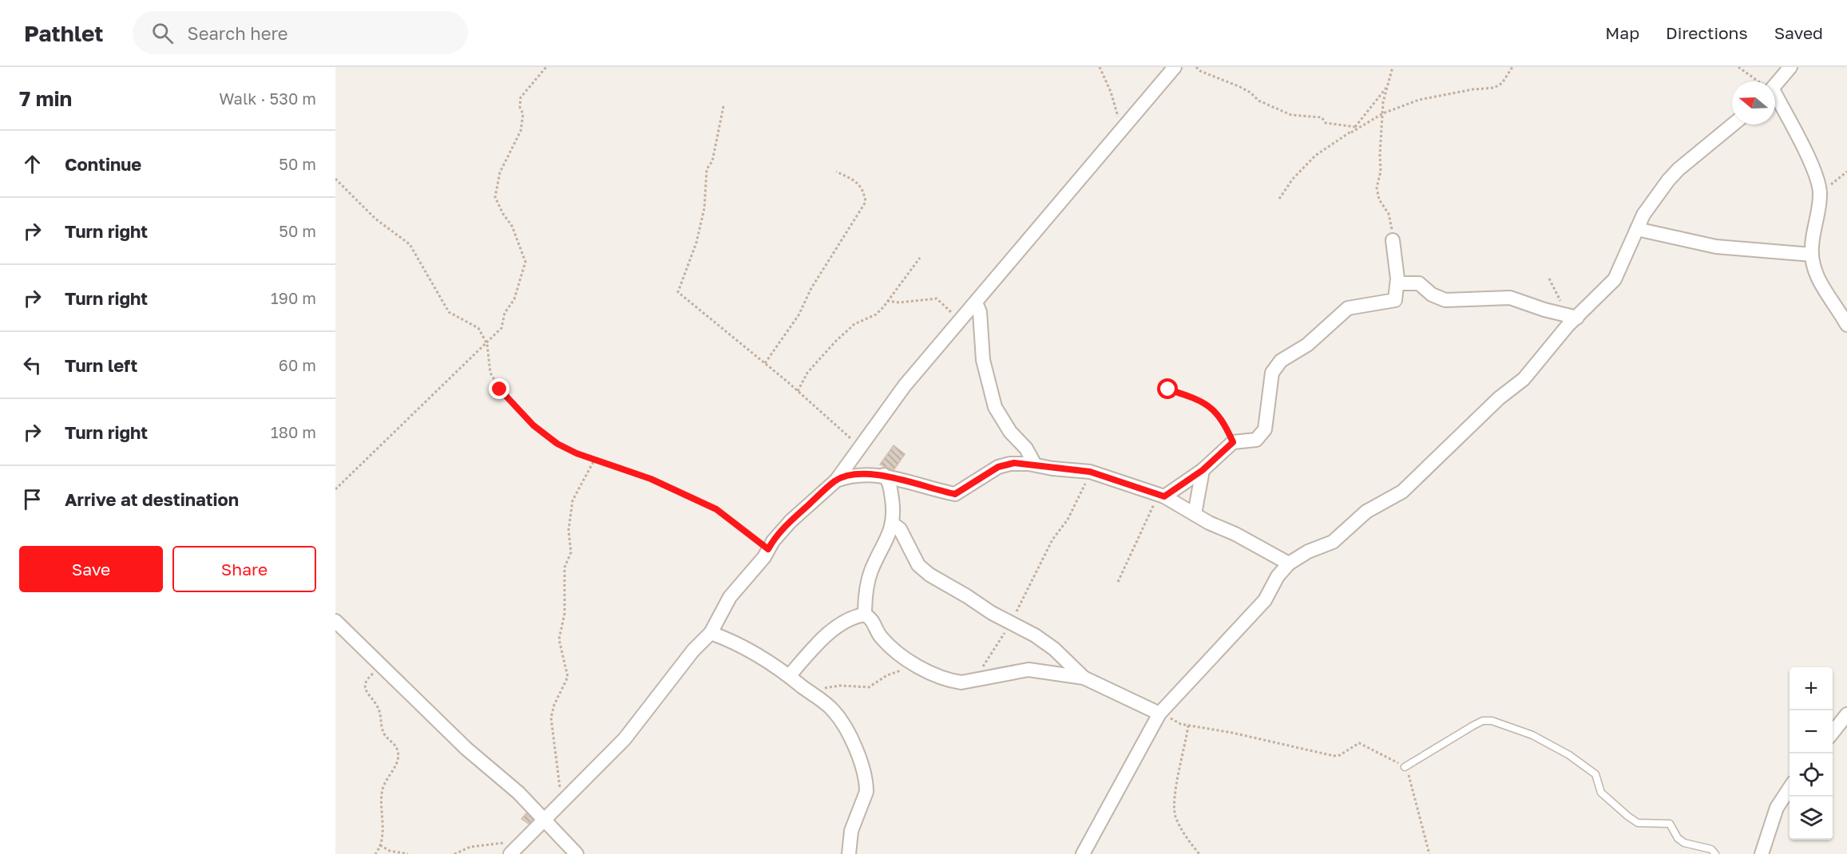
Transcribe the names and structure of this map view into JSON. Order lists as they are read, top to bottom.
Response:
{
  "north": "left",
  "page": {
    "header": "Pathlet",
    "search": "Search here",
    "nav": ["Map", "Directions", "Saved"],
    "heading": ["7 min", "Walk · 530 m"],
    "list": [
      ["Continue", "50 m"],
      ["Turn right", "50 m"],
      ["Turn right", "190 m"],
      ["Turn left", "60 m"],
      ["Turn right", "180 m"],
      "Arrive at destination"
    ],
    "buttons": ["Save", "Share"],
    "map_buttons": ["+", "−"]
  }
}
